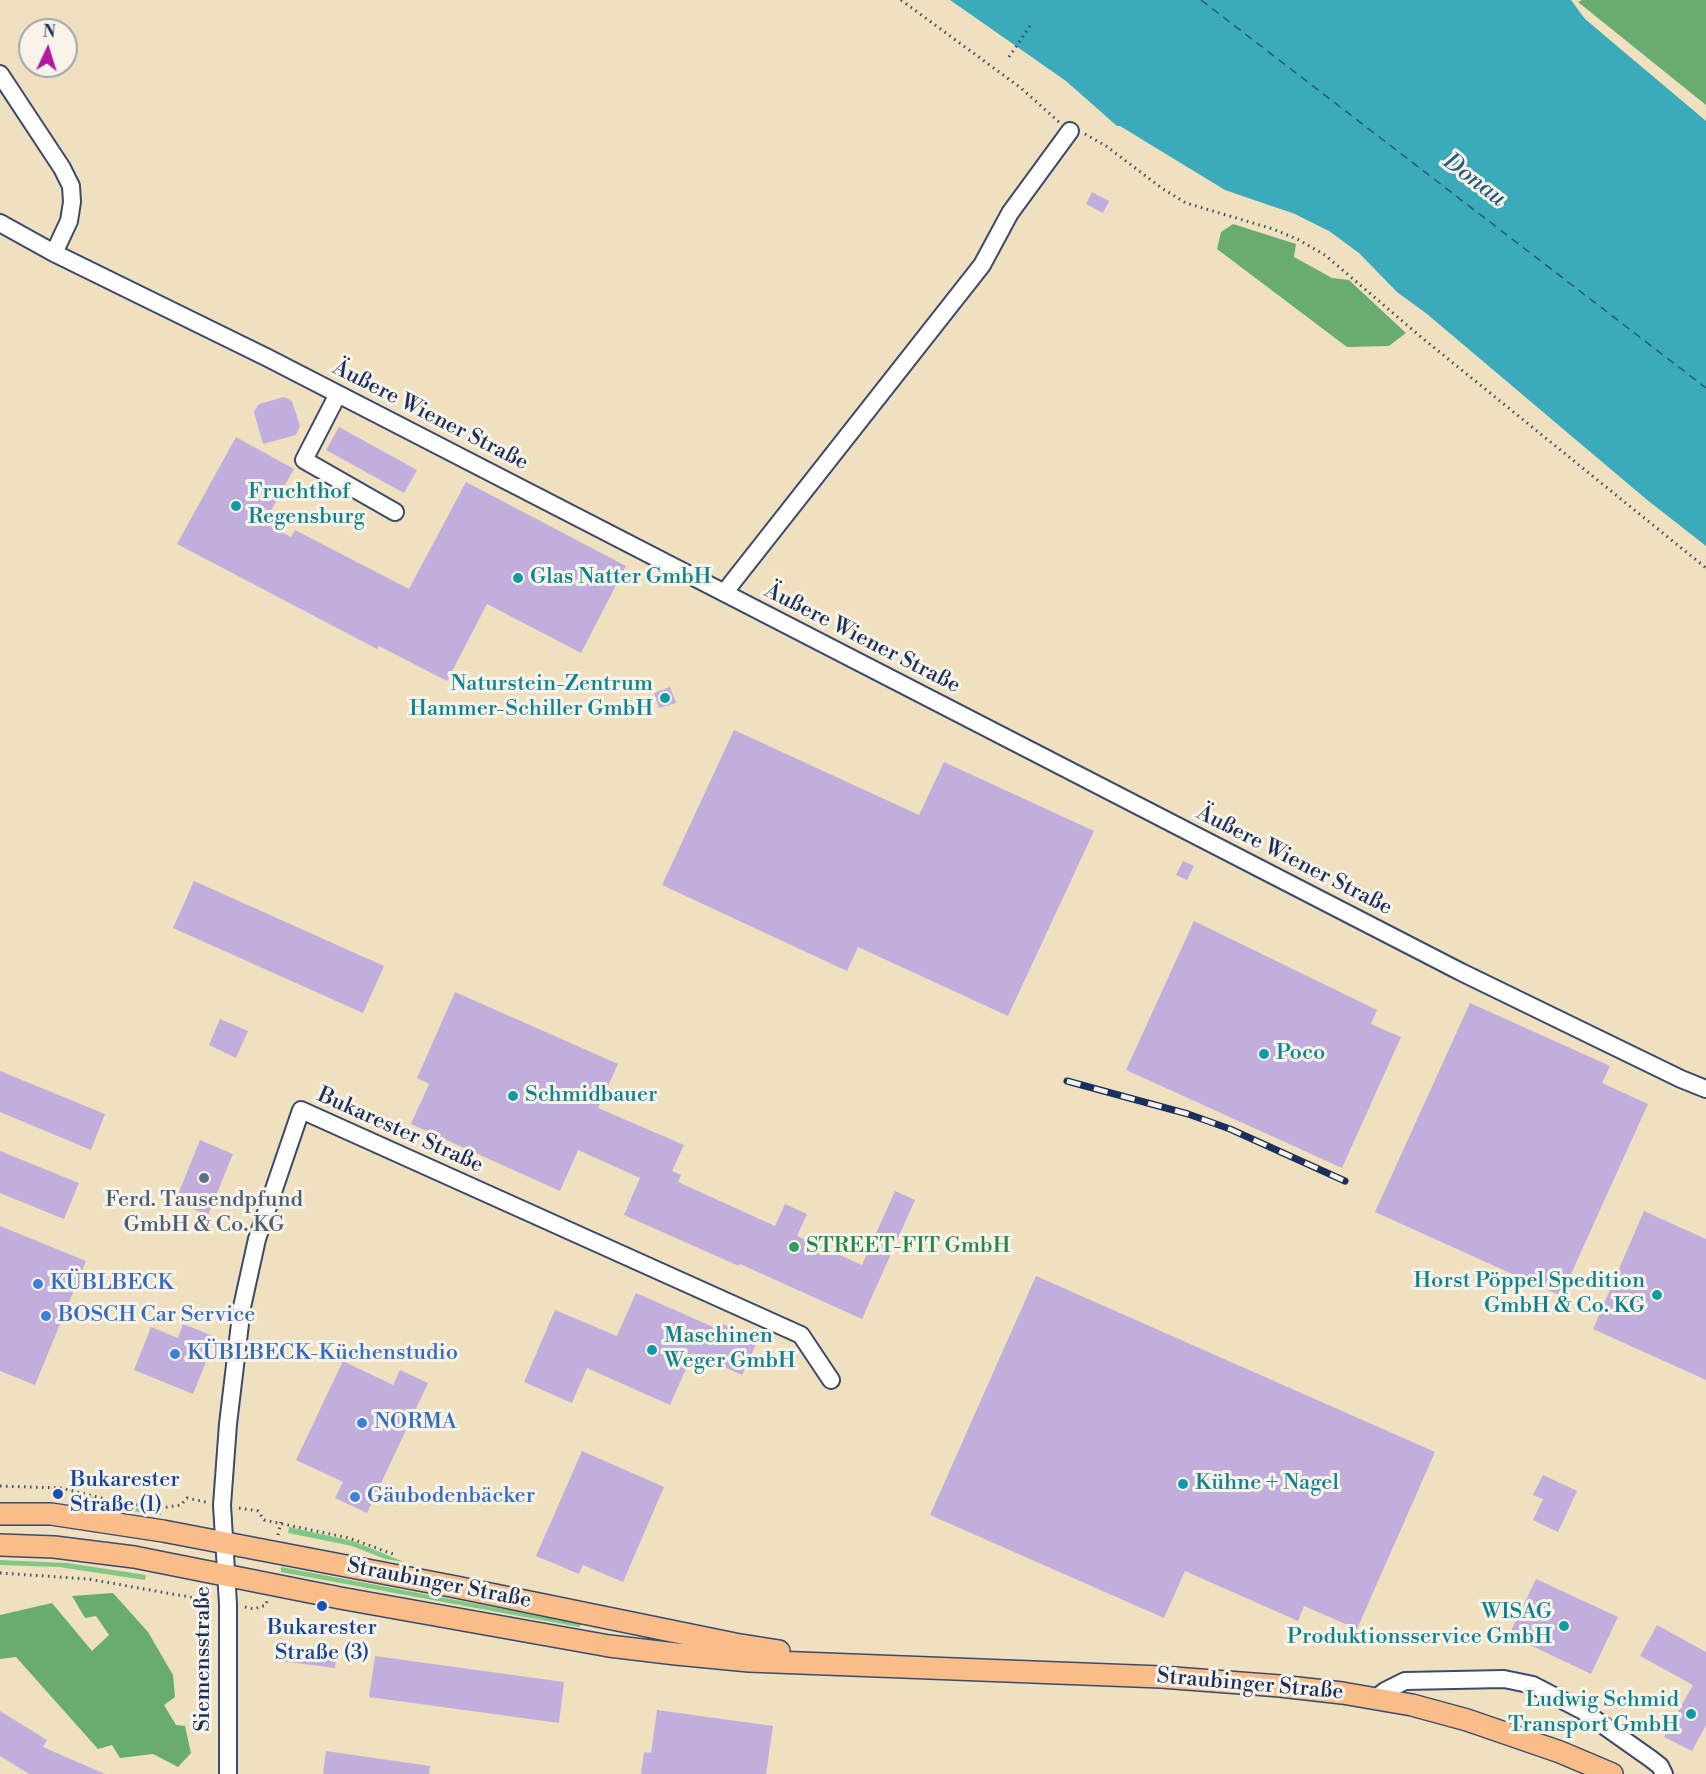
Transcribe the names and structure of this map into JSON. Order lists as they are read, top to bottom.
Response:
{
  "streets": {
    "main road": ["Straubinger Straße"],
    "street": ["Äußere Wiener Straße", "Bukarester Straße", "Siemensstraße"]
  },
  "crossings": [
    ["Bukarester Straße", "Straubinger Straße"],
    ["Bukarester Straße", "Siemensstraße"],
    ["Straubinger Straße", "Siemensstraße"]
  ],
  "water": ["Donau"],
  "places": [
    "Fruchthof Regensburg",
    "Glas Natter GmbH",
    "Naturstein-Zentrum Hammer-Schiller GmbH",
    "Poco",
    "Schmidbauer",
    "Ferd. Tausendpfund GmbH & Co. KG",
    "STREET-FIT GmbH",
    "KÜBLBECK",
    "Horst Pöppel Spedition GmbH & Co. KG",
    "BOSCH Car Service",
    "Maschinen Weger GmbH",
    "KÜBLBECK-Küchenstudio",
    "NORMA",
    "Kühne + Nagel",
    "Bukarester Straße (1)",
    "Gäubodenbäcker",
    "Bukarester Straße (3)",
    "WISAG Produktionsservice GmbH",
    "Ludwig Schmid Transport GmbH"
  ],
  "north": "top"
}
